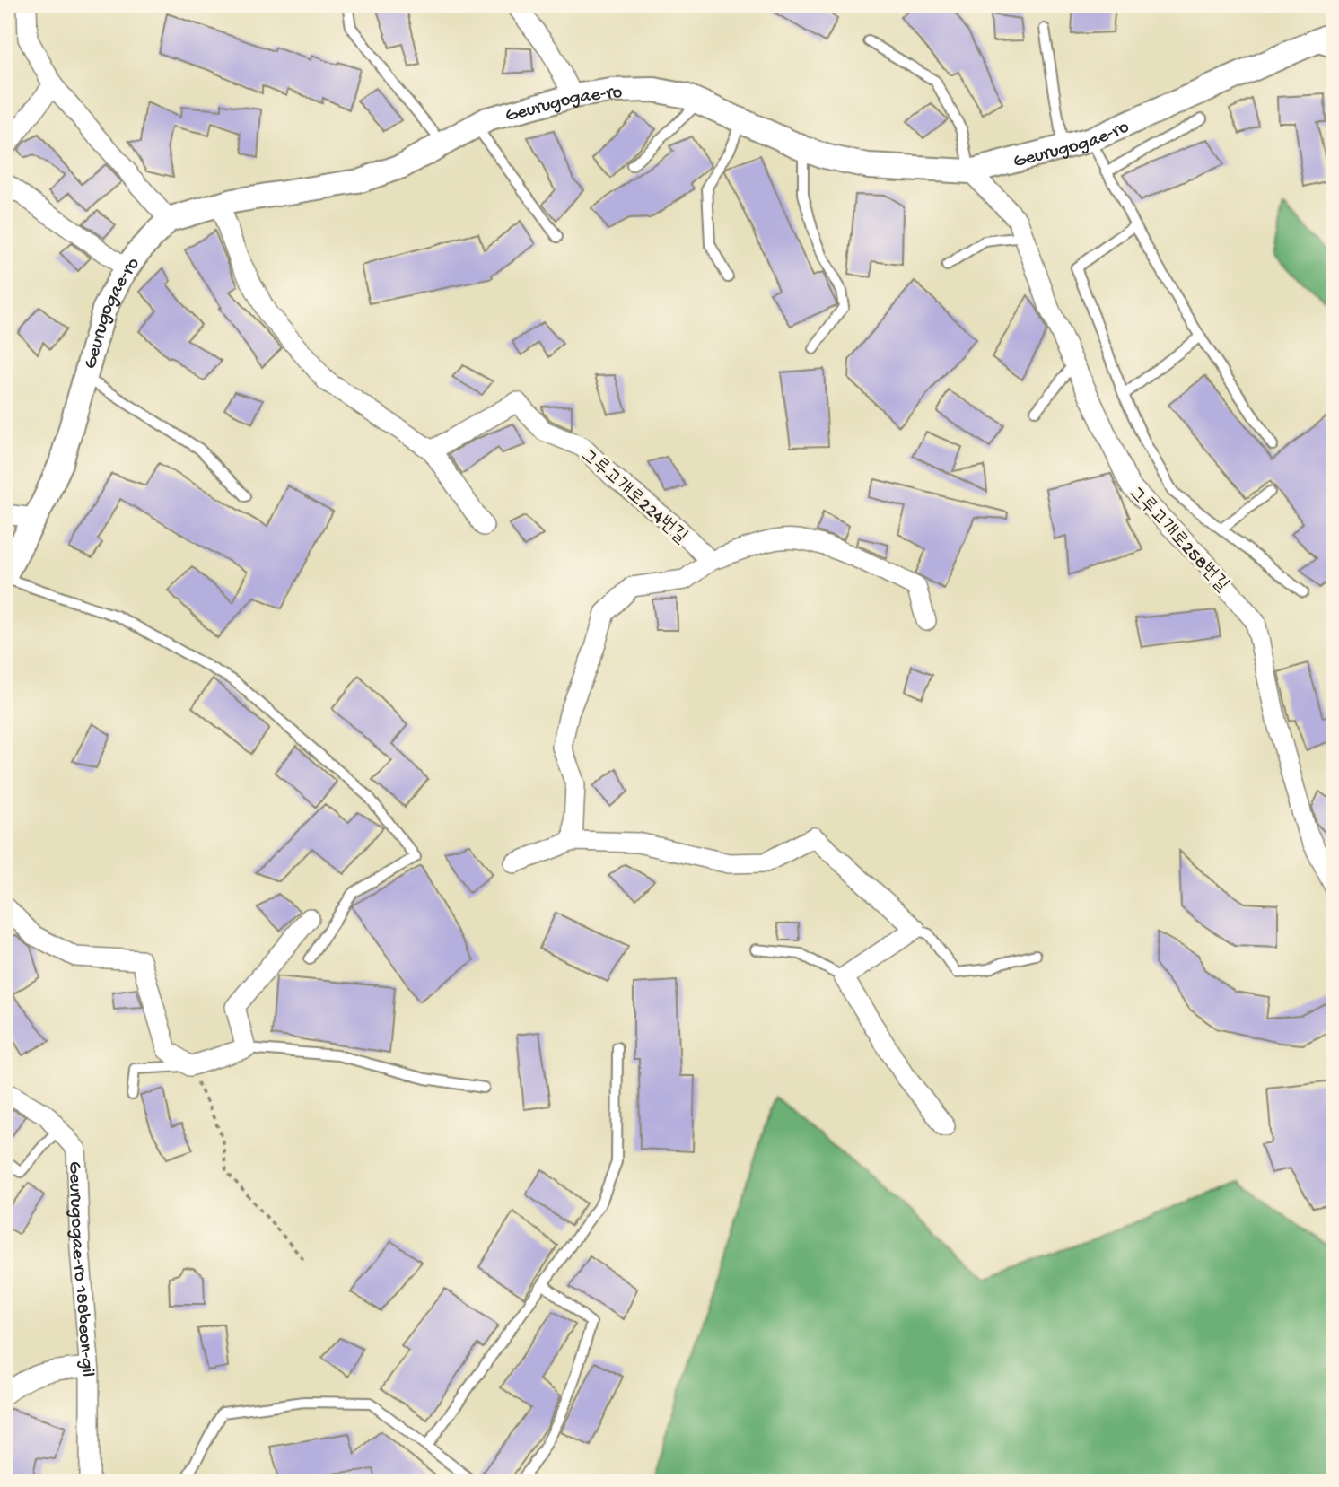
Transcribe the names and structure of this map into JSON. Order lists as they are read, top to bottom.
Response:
{
  "streets": {
    "street": [
      "Geurugogae-ro",
      "그루고개로224번길",
      "그루고개로258번길",
      "Geurugogae-ro 188beon-gil"
    ]
  },
  "crossings": [
    ["Geurugogae-ro", "그루고개로258번길"]
  ]
}
